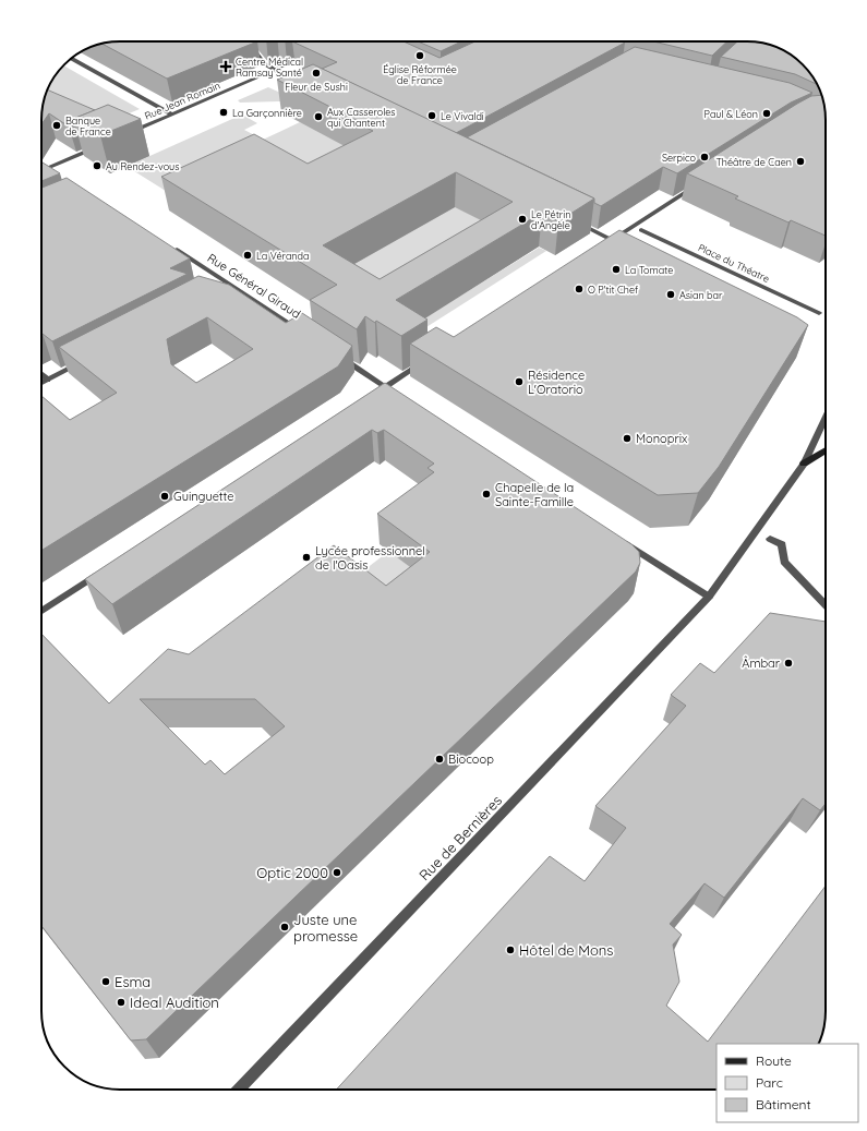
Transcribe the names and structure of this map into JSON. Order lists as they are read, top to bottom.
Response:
{
  "streets": {
    "street": [
      "Rue Jean Romain",
      "Place du Théatre",
      "Rue Général Giraud",
      "Rue de Bernières"
    ]
  },
  "places": {
    "other": [
      "Église Réformée de France",
      "Fleur de Sushi",
      "La Garçonnière",
      "Paul & Léon",
      "Le Vivaldi",
      "Aux Casseroles qui Chantent",
      "Banque de France",
      "Serpico",
      "Théâtre de Caen",
      "Au Rendez-vous",
      "Le Pétrin d'Angèle",
      "La Véranda",
      "La Tomate",
      "O P'tit Chef",
      "Asian bar",
      "Résidence L'Oratorio",
      "Monoprix",
      "Chapelle de la Sainte-Famille",
      "Guinguette",
      "Lycée professionnel de l'Oasis",
      "Âmbar",
      "Biocoop",
      "Optic 2000",
      "Juste une promesse",
      "Hôtel de Mons",
      "Esma",
      "Ideal Audition"
    ],
    "health": ["Centre Médical Ramsay Santé"]
  },
  "legend": ["Route", "Parc", "Bâtiment"]
}
